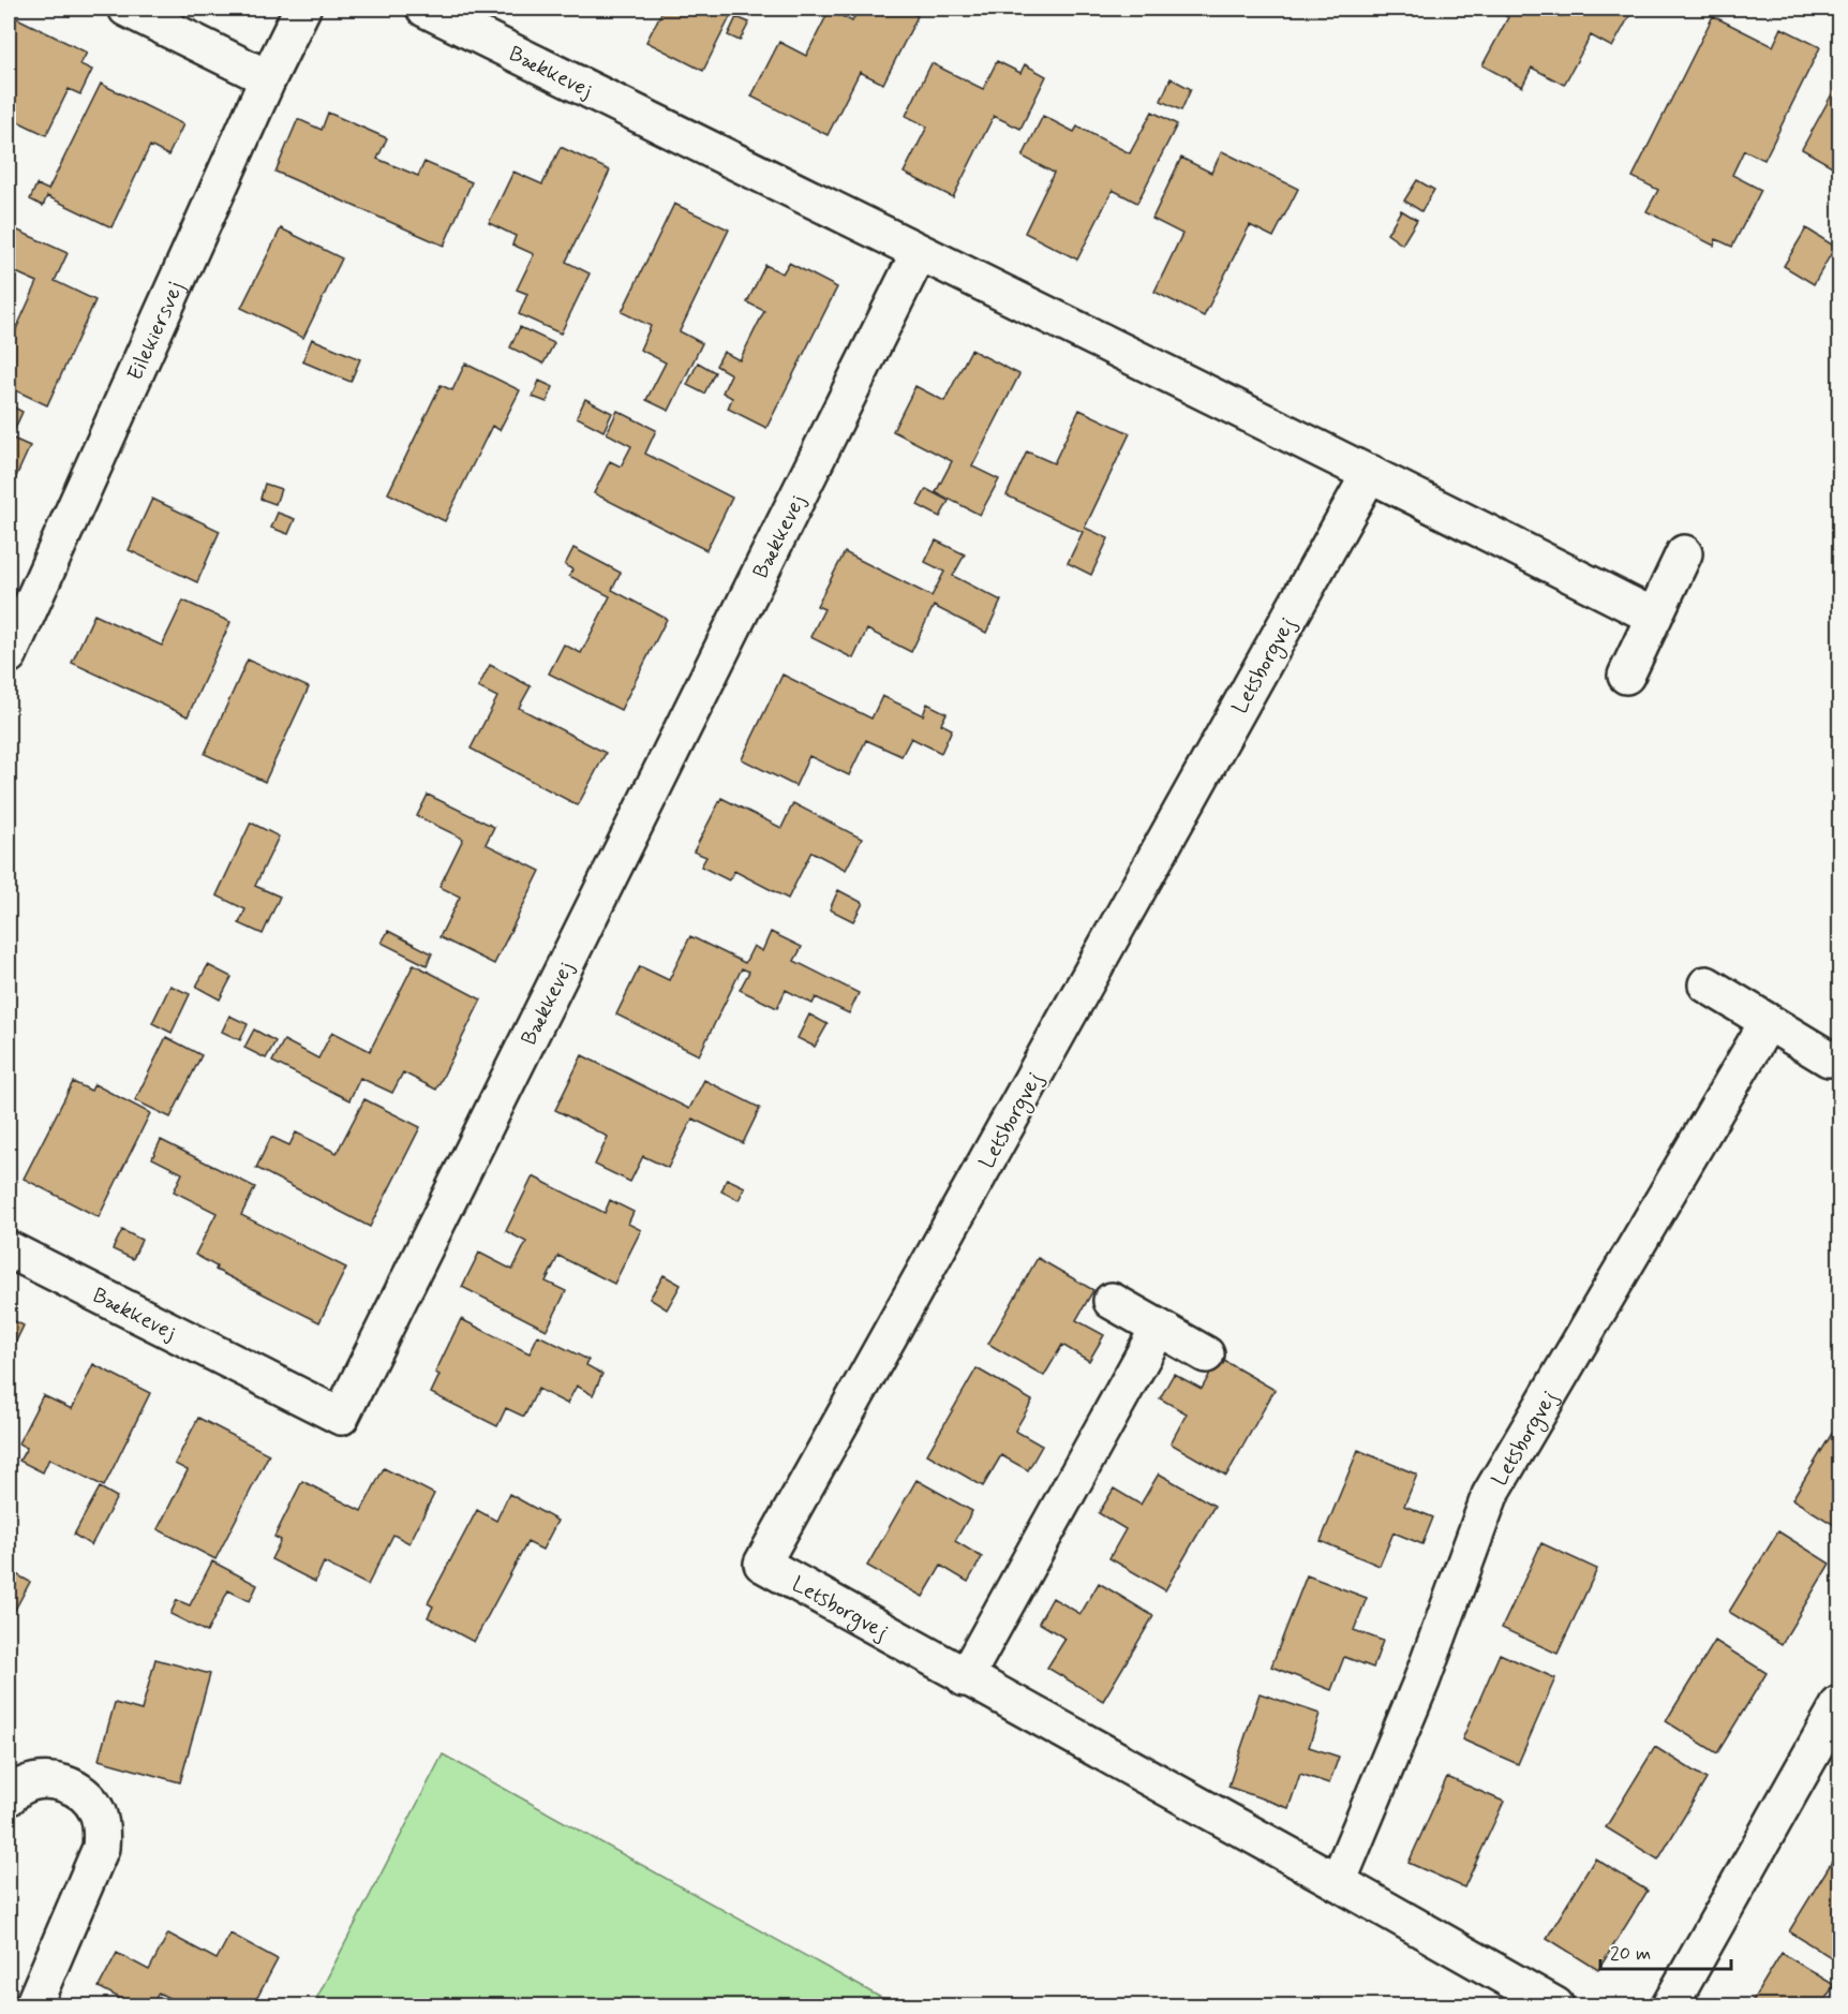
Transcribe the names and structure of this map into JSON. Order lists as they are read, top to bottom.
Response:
{
  "streets": {
    "street": ["Bækkevej", "Eilekiersvej", "Letsborgvej"]
  },
  "crossings": [
    ["Bækkevej", "Letsborgvej"]
  ],
  "scale_bar": "20 m"
}
